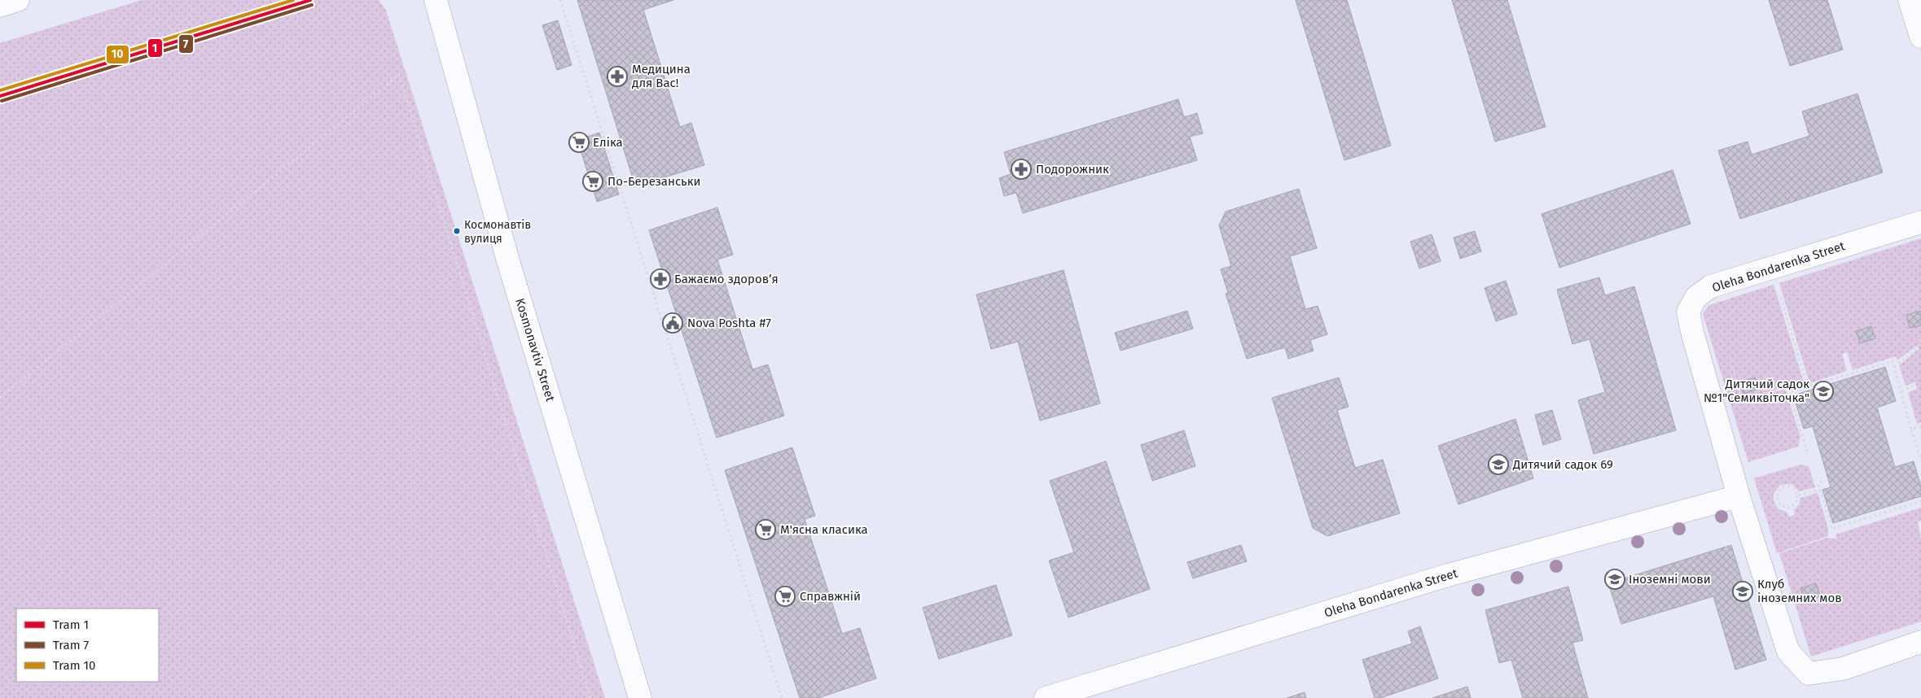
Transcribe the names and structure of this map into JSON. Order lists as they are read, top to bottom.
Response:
{
  "streets": {
    "street": ["Oleha Bondarenka Street", "Kosmonavtiv Street"]
  },
  "places": {
    "pharmacy": ["Медицина для Вас!", "Подорожник", "Бажаємо здоровʼя"],
    "supermarket": [
      "Еліка",
      "По-Березанськи",
      "М'ясна класика",
      "Справжній"
    ],
    "other": ["Космонавтів вулиця"],
    "public building": ["Nova Poshta #7"],
    "school or university": [
      "Дитячий садок №1\"Семиквіточка\"",
      "Дитячий садок 69",
      "Іноземні мови",
      "Клуб іноземних мов"
    ]
  },
  "lines": ["tram line 1", "tram line 10", "tram line 7"],
  "legend": ["Tram 1", "Tram 7", "Tram 10"]
}
